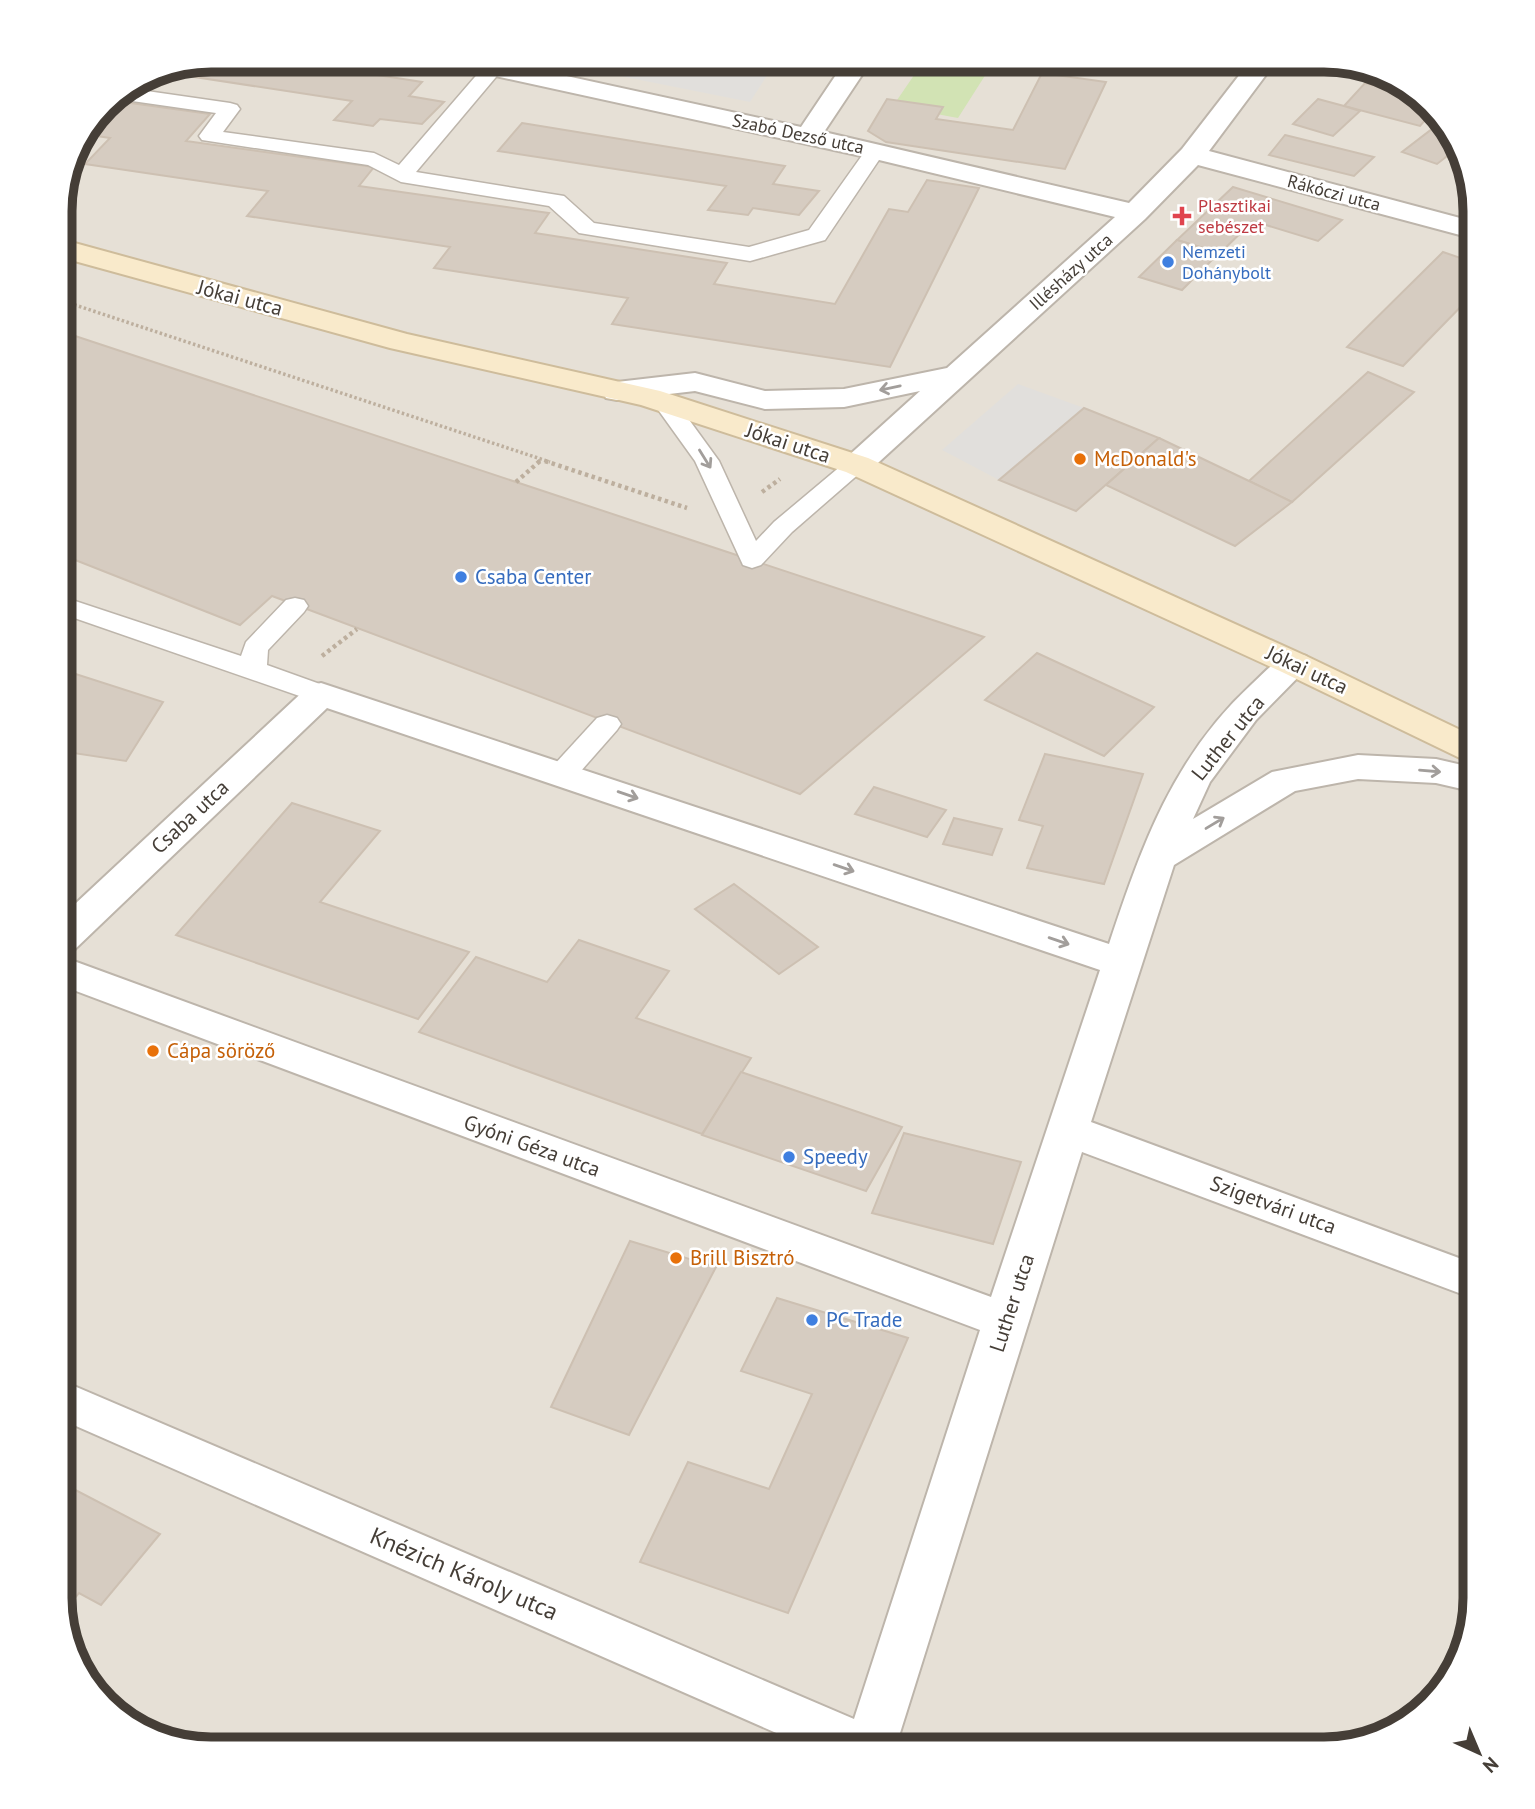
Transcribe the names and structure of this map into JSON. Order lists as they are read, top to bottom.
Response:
{
  "streets": {
    "main road": ["Jókai utca"],
    "street": [
      "Szabó Dezső utca",
      "Rákóczi utca",
      "Illésházy utca",
      "Luther utca",
      "Csaba utca",
      "Gyóni Géza utca",
      "Szigetvári utca",
      "Knézich Károly utca"
    ]
  },
  "crossings": [
    ["Szabó Dezső utca", "Illésházy utca"],
    ["Rákóczi utca", "Illésházy utca"],
    ["Illésházy utca", "Jókai utca"],
    ["Jókai utca", "Luther utca"],
    ["Luther utca", "Gyóni Géza utca"],
    ["Luther utca", "Szigetvári utca"]
  ],
  "places": {
    "health": ["Plasztikai sebészet"],
    "other": [
      "Nemzeti Dohánybolt",
      "McDonald's",
      "Csaba Center",
      "Cápa söröző",
      "Speedy",
      "Brill Bisztró",
      "PC Trade"
    ]
  },
  "north": "bottom right"
}
